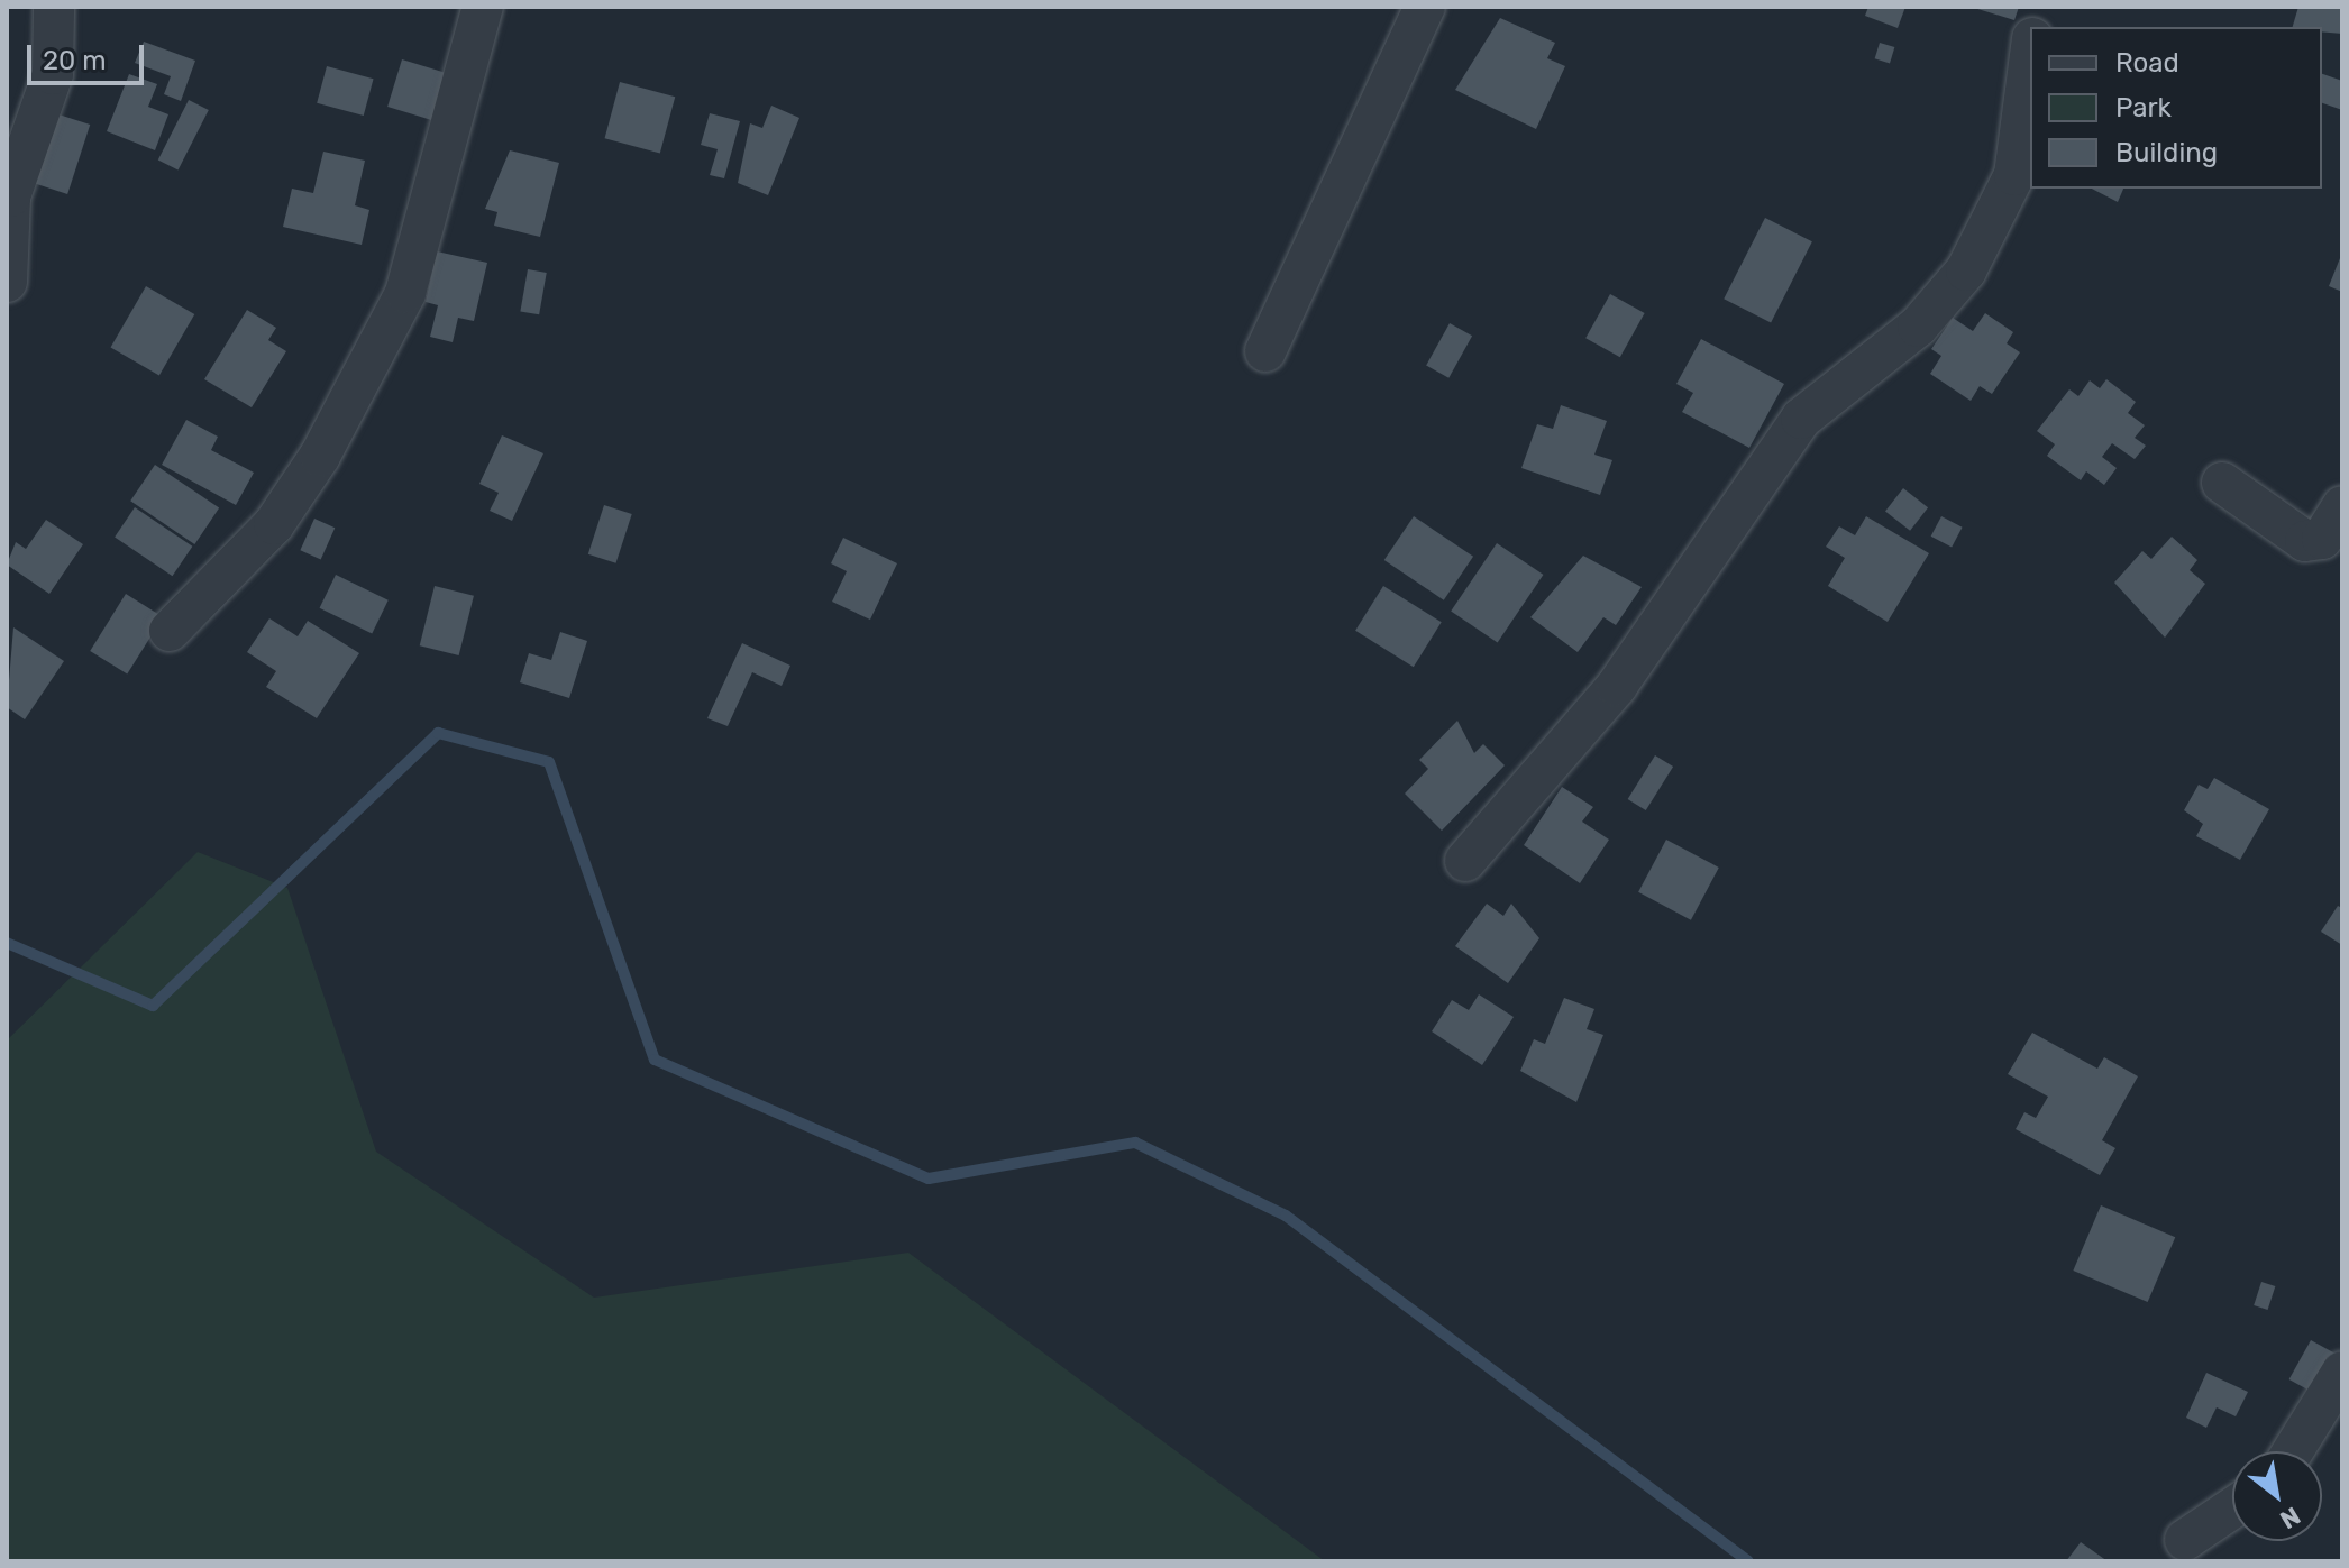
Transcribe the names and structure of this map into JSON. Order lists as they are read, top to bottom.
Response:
{
  "legend": ["Road", "Park", "Building"],
  "scale_bar": "20 m",
  "north": "bottom right"
}
